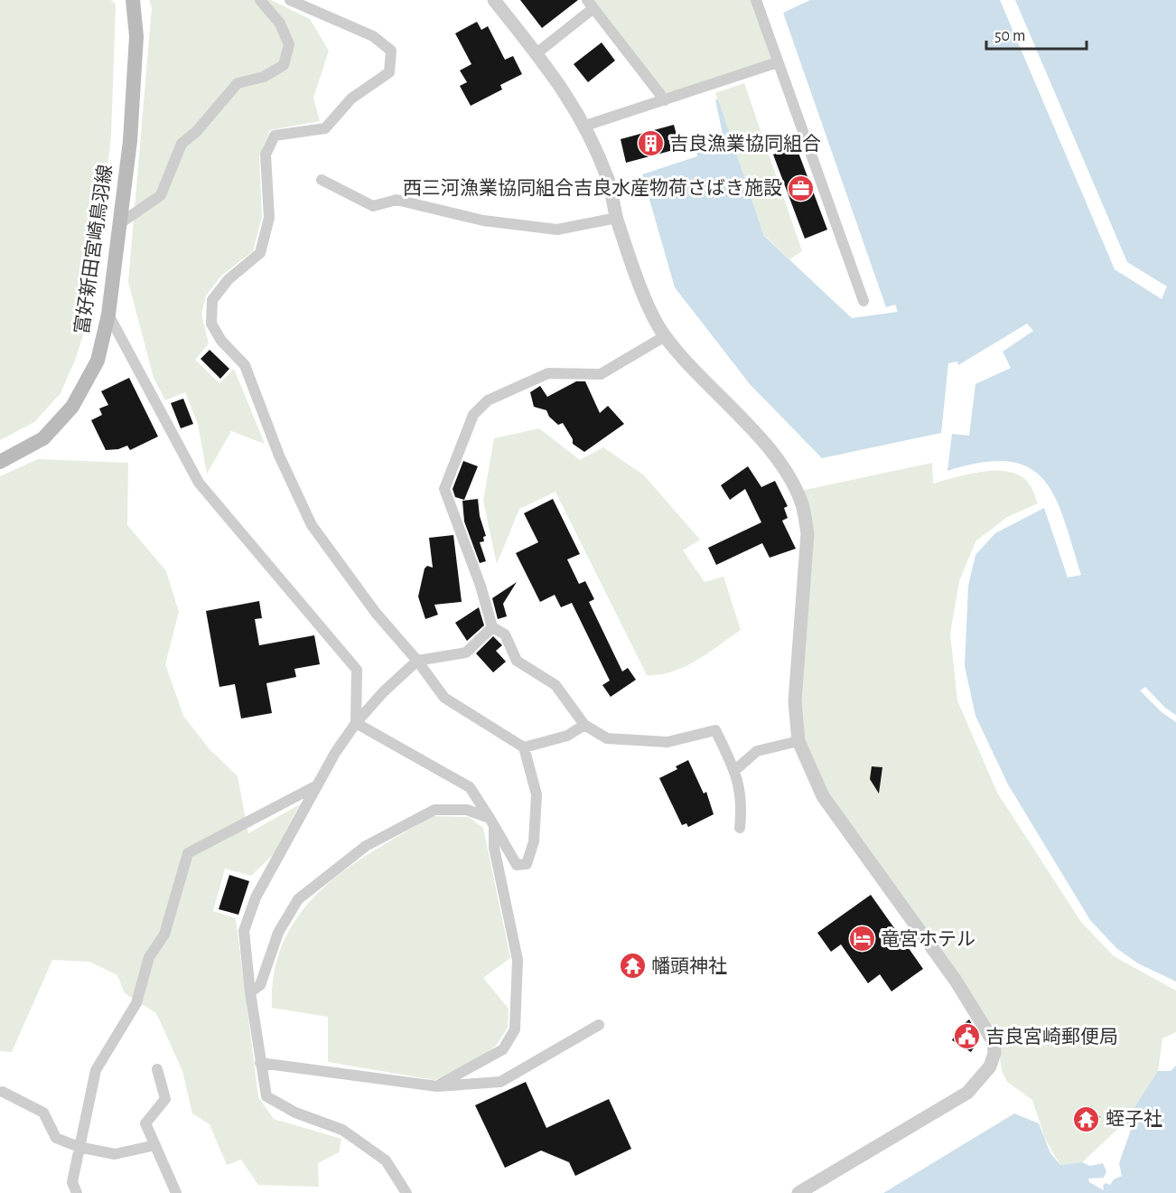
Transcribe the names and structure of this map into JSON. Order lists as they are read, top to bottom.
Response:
{
  "streets": {
    "main road": ["富好新田宮崎鳥羽線"]
  },
  "places": {
    "building": ["吉良漁業協同組合"],
    "office": ["西三河漁業協同組合吉良水産物荷さばき施設"],
    "hotel": ["竜宮ホテル"],
    "temple": ["幡頭神社", "蛭子社"],
    "public building": ["吉良宮崎郵便局"]
  },
  "scale_bar": "50 m"
}
